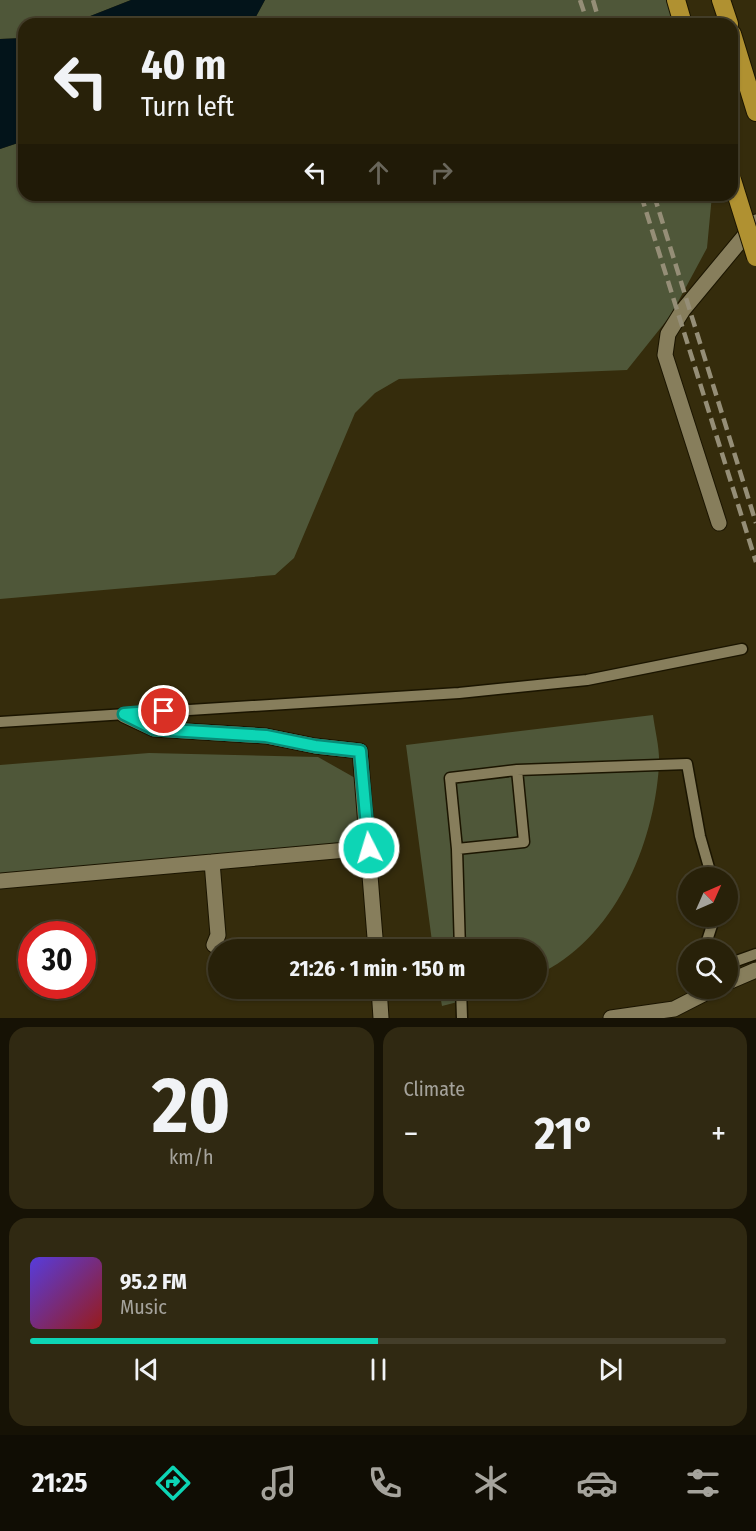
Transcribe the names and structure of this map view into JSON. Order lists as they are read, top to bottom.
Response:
{
  "north": "top right",
  "page": {
    "turn": ["40 m", "Turn left"],
    "limit": "30",
    "trip": "21:26 · 1 min · 150 m",
    "tile": [
      ["20", "km/h"],
      "Climate"
    ],
    "heat": ["−", "21°", "+"],
    "song": ["95.2 FM", "Music"],
    "tabs": "21:25"
  }
}
